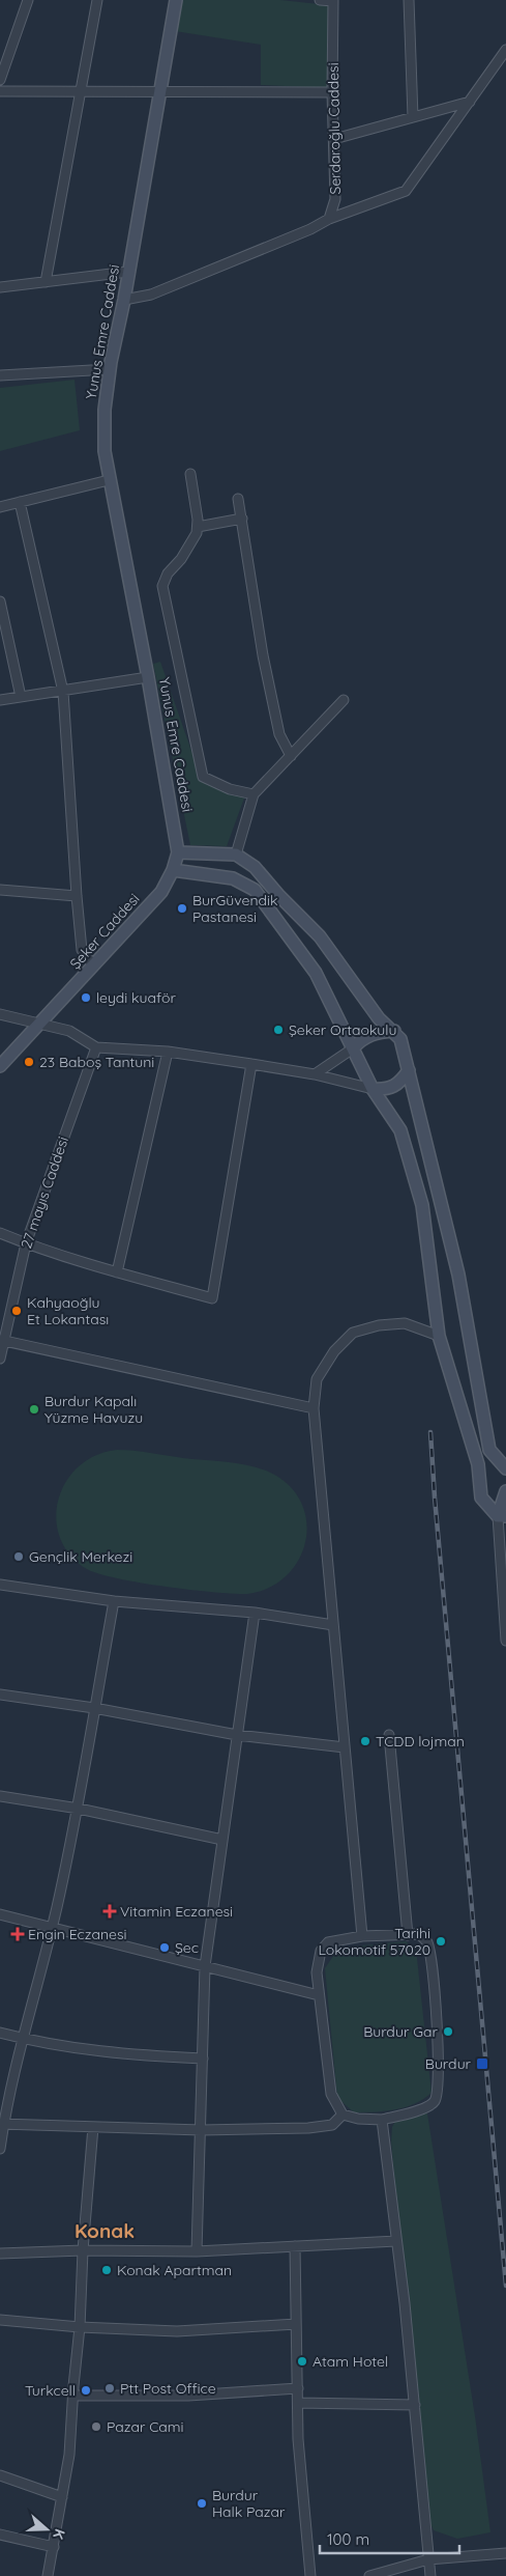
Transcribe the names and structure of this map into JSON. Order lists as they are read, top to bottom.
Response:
{
  "streets": {
    "main road": ["Yunus Emre Caddesi", "Şeker Caddesi"],
    "street": ["Serdaroğlu Caddesi", "27 mayıs Caddesi"]
  },
  "crossings": [
    ["Yunus Emre Caddesi", "Şeker Caddesi"]
  ],
  "districts": ["Konak"],
  "places": {
    "other": [
      "BurGüvendik Pastanesi",
      "leydi kuaför",
      "Şeker Ortaokulu",
      "23 Baboş Tantuni",
      "Kahyaoğlu Et Lokantası",
      "Burdur Kapalı Yüzme Havuzu",
      "Gençlik Merkezi",
      "TCDD lojman",
      "Tarihi Lokomotif 57020",
      "Şec",
      "Burdur Gar",
      "Konak Apartman",
      "Atam Hotel",
      "Ptt Post Office",
      "Turkcell",
      "Pazar Cami",
      "Burdur Halk Pazar"
    ],
    "health": ["Vitamin Eczanesi", "Engin Eczanesi"],
    "transit": ["Burdur"]
  },
  "scale_bar": "100 m",
  "north": "right"
}
